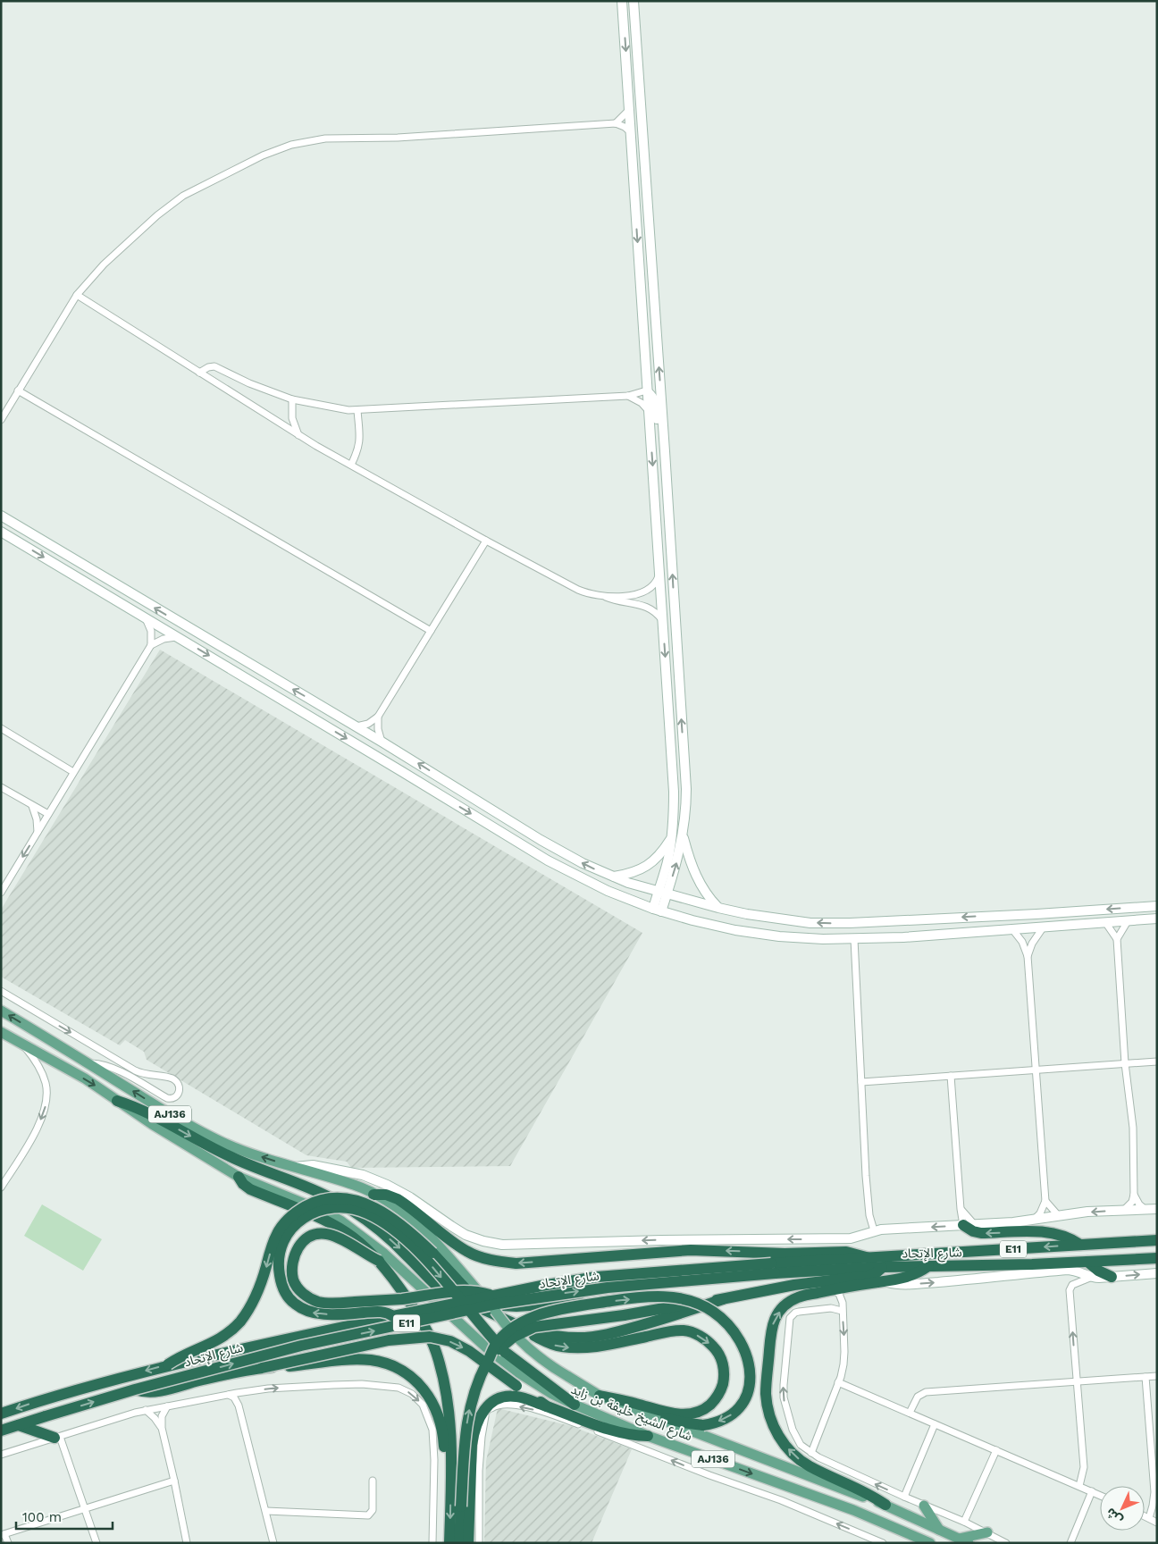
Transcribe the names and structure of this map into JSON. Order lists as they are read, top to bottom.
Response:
{
  "streets": {
    "highway": ["E11", "شارع الإتحاد"],
    "main road": ["AJ136", "شارع الشيخ خليفة بن زايد"]
  },
  "crossings": [
    ["AJ136", "شارع الإتحاد"],
    ["AJ136", "شارع الشيخ خليفة بن زايد"],
    ["شارع الإتحاد", "شارع الشيخ خليفة بن زايد"]
  ],
  "scale_bar": "100 m",
  "north": "bottom left"
}
